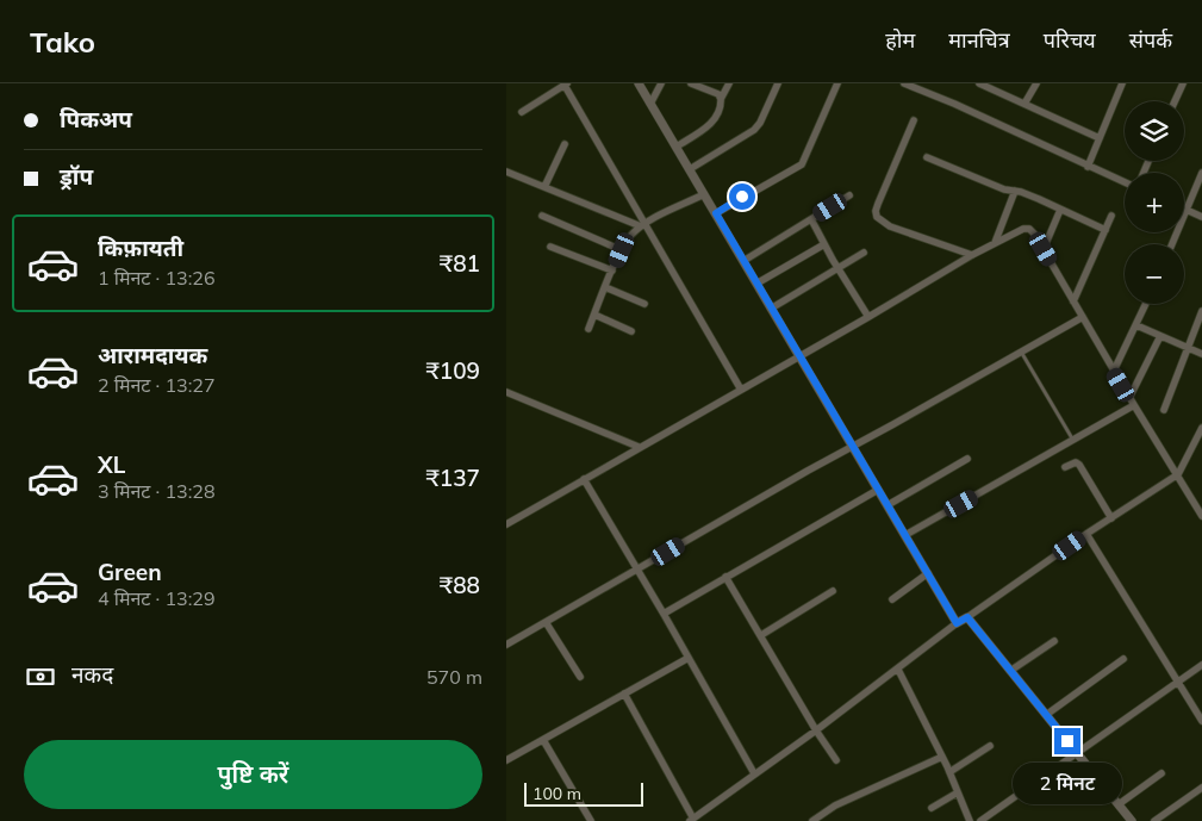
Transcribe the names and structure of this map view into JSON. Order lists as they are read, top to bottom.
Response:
{
  "scale_bar": "100 m",
  "page": {
    "header": "Tako",
    "nav": [
      "होम",
      "मानचित्र",
      "परिचय",
      "संपर्क"
    ],
    "banner": ["पिकअप", "ड्रॉप"],
    "map_buttons": ["+", "−"],
    "list": [
      {
        "name": "किफ़ायती",
        "note": "1 मिनट · 13:26",
        "value": "₹81"
      },
      {
        "name": "आरामदायक",
        "note": "2 मिनट · 13:27",
        "value": "₹109"
      },
      {
        "name": "XL",
        "note": "3 मिनट · 13:28",
        "value": "₹137"
      },
      {
        "name": "Green",
        "note": "4 मिनट · 13:29",
        "value": "₹88"
      }
    ],
    "pay": ["नकद", "570 m"],
    "buttons": "पुष्टि करें",
    "bubble": "2 मिनट",
    "scale": "100 m"
  }
}
